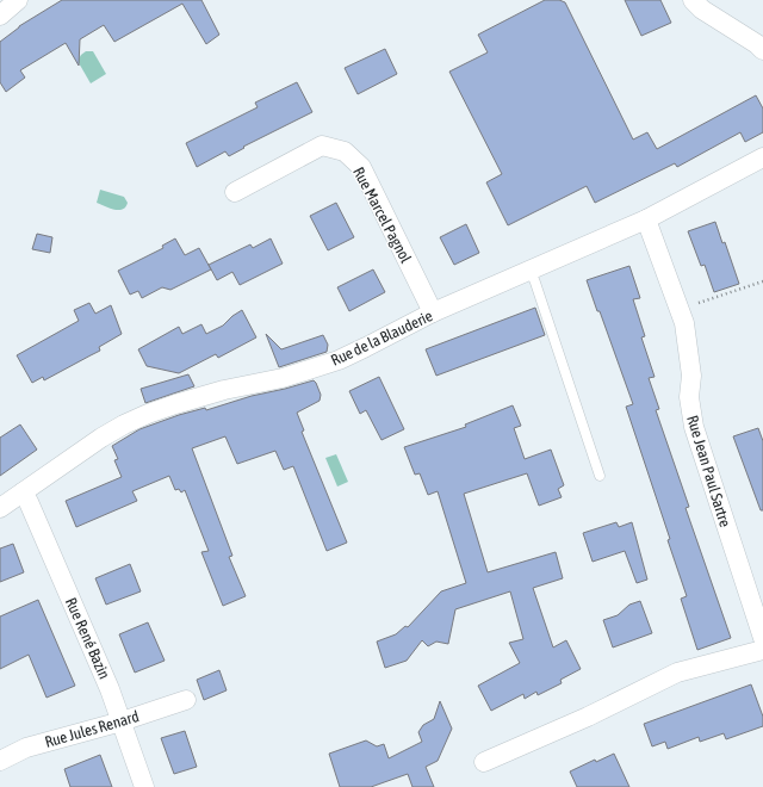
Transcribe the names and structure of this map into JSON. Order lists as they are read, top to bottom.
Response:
{
  "streets": {
    "street": [
      "Rue Marcel Pagnol",
      "Rue de la Blauderie",
      "Rue Jean Paul Sartre",
      "Rue René Bazin",
      "Rue Jules Renard"
    ]
  },
  "crossings": [
    ["Rue Marcel Pagnol", "Rue de la Blauderie"],
    ["Rue de la Blauderie", "Rue Jean Paul Sartre"],
    ["Rue de la Blauderie", "Rue René Bazin"],
    ["Rue René Bazin", "Rue Jules Renard"]
  ]
}
